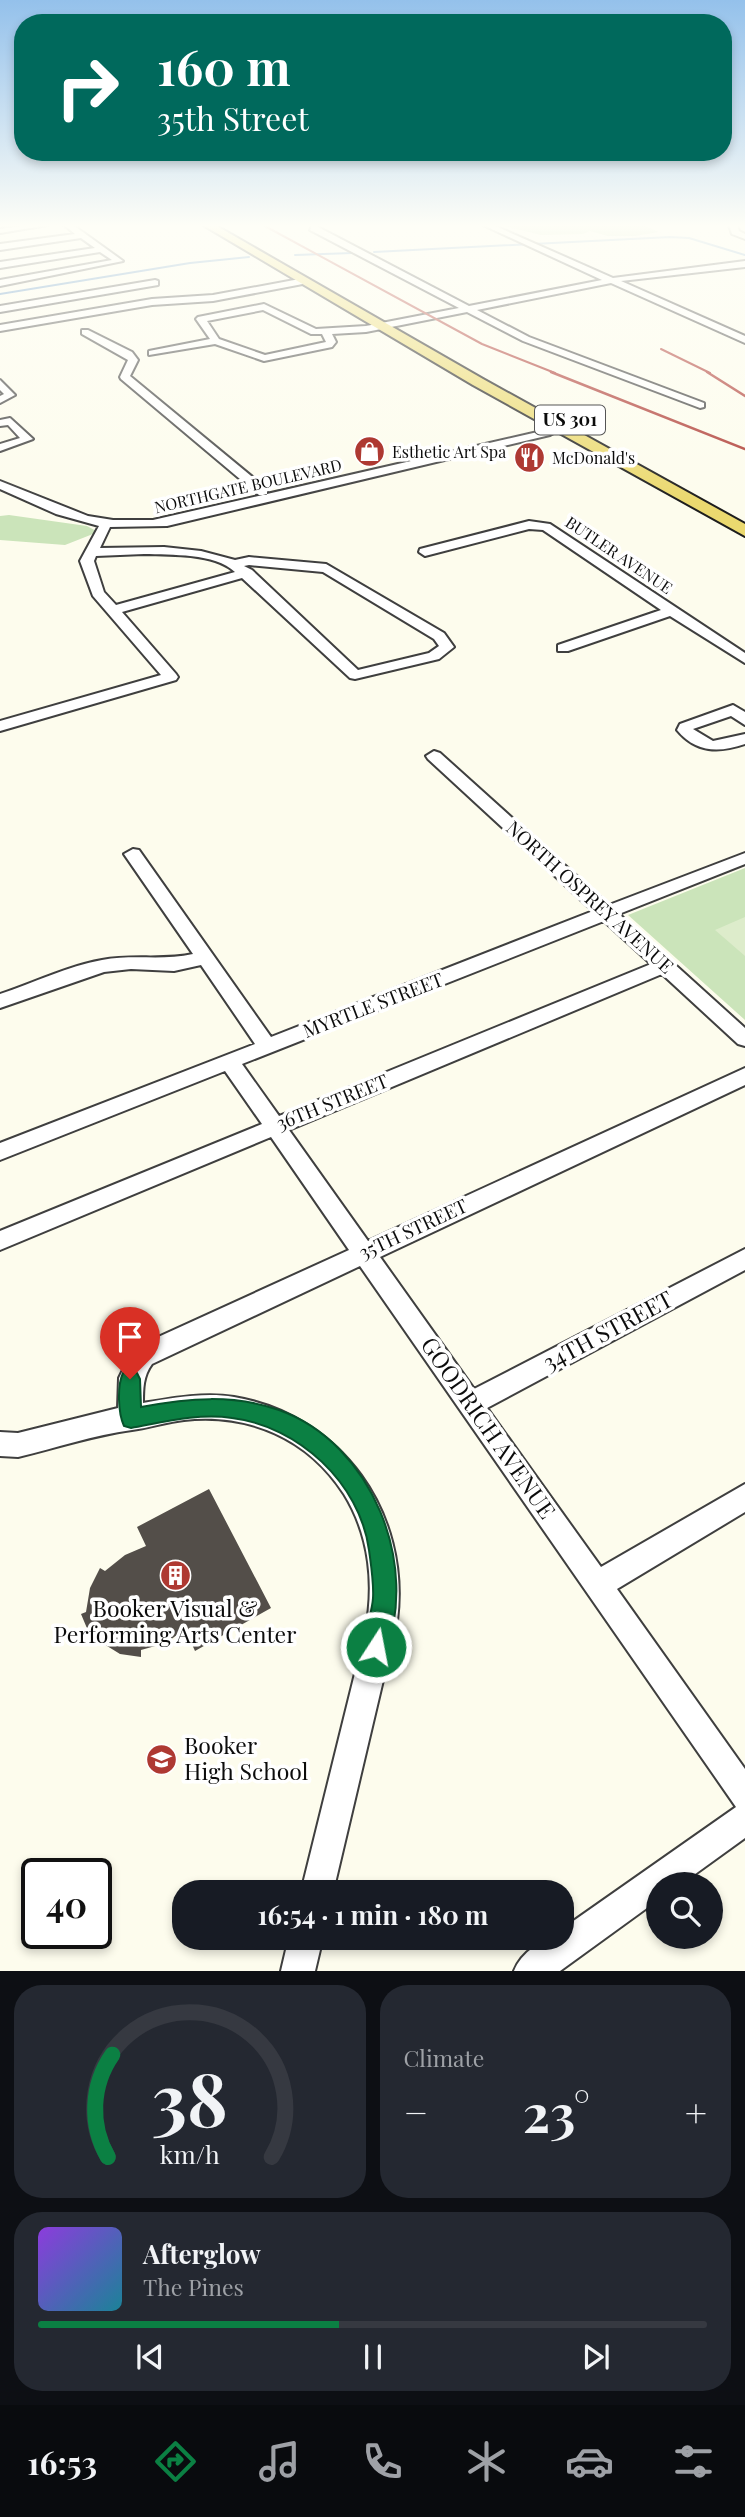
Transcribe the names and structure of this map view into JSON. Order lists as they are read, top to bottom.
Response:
{
  "streets": {
    "main road": ["US 301"],
    "street": [
      "NORTHGATE BOULEVARD",
      "BUTLER AVENUE",
      "NORTH OSPREY AVENUE",
      "MYRTLE STREET",
      "36TH STREET",
      "35TH STREET",
      "34TH STREET",
      "GOODRICH AVENUE"
    ]
  },
  "crossings": [
    ["US 301", "NORTHGATE BOULEVARD"],
    ["NORTH OSPREY AVENUE", "MYRTLE STREET"],
    ["NORTH OSPREY AVENUE", "36TH STREET"],
    ["MYRTLE STREET", "GOODRICH AVENUE"],
    ["36TH STREET", "GOODRICH AVENUE"],
    ["35TH STREET", "GOODRICH AVENUE"],
    ["34TH STREET", "GOODRICH AVENUE"]
  ],
  "places": {
    "shop": ["Esthetic Art Spa"],
    "restaurant": ["McDonald's"],
    "building": ["Booker Visual & Performing Arts Center"],
    "school or university": ["Booker High School"]
  },
  "page": {
    "turn": ["160 m", "35th Street"],
    "limit": "40",
    "trip": "16:54 · 1 min · 180 m",
    "tile": "Climate",
    "heat": ["−", "23°", "+"],
    "song": ["Afterglow", "The Pines"],
    "tabs": "16:53",
    "gauge": ["38", "km/h"]
  }
}
